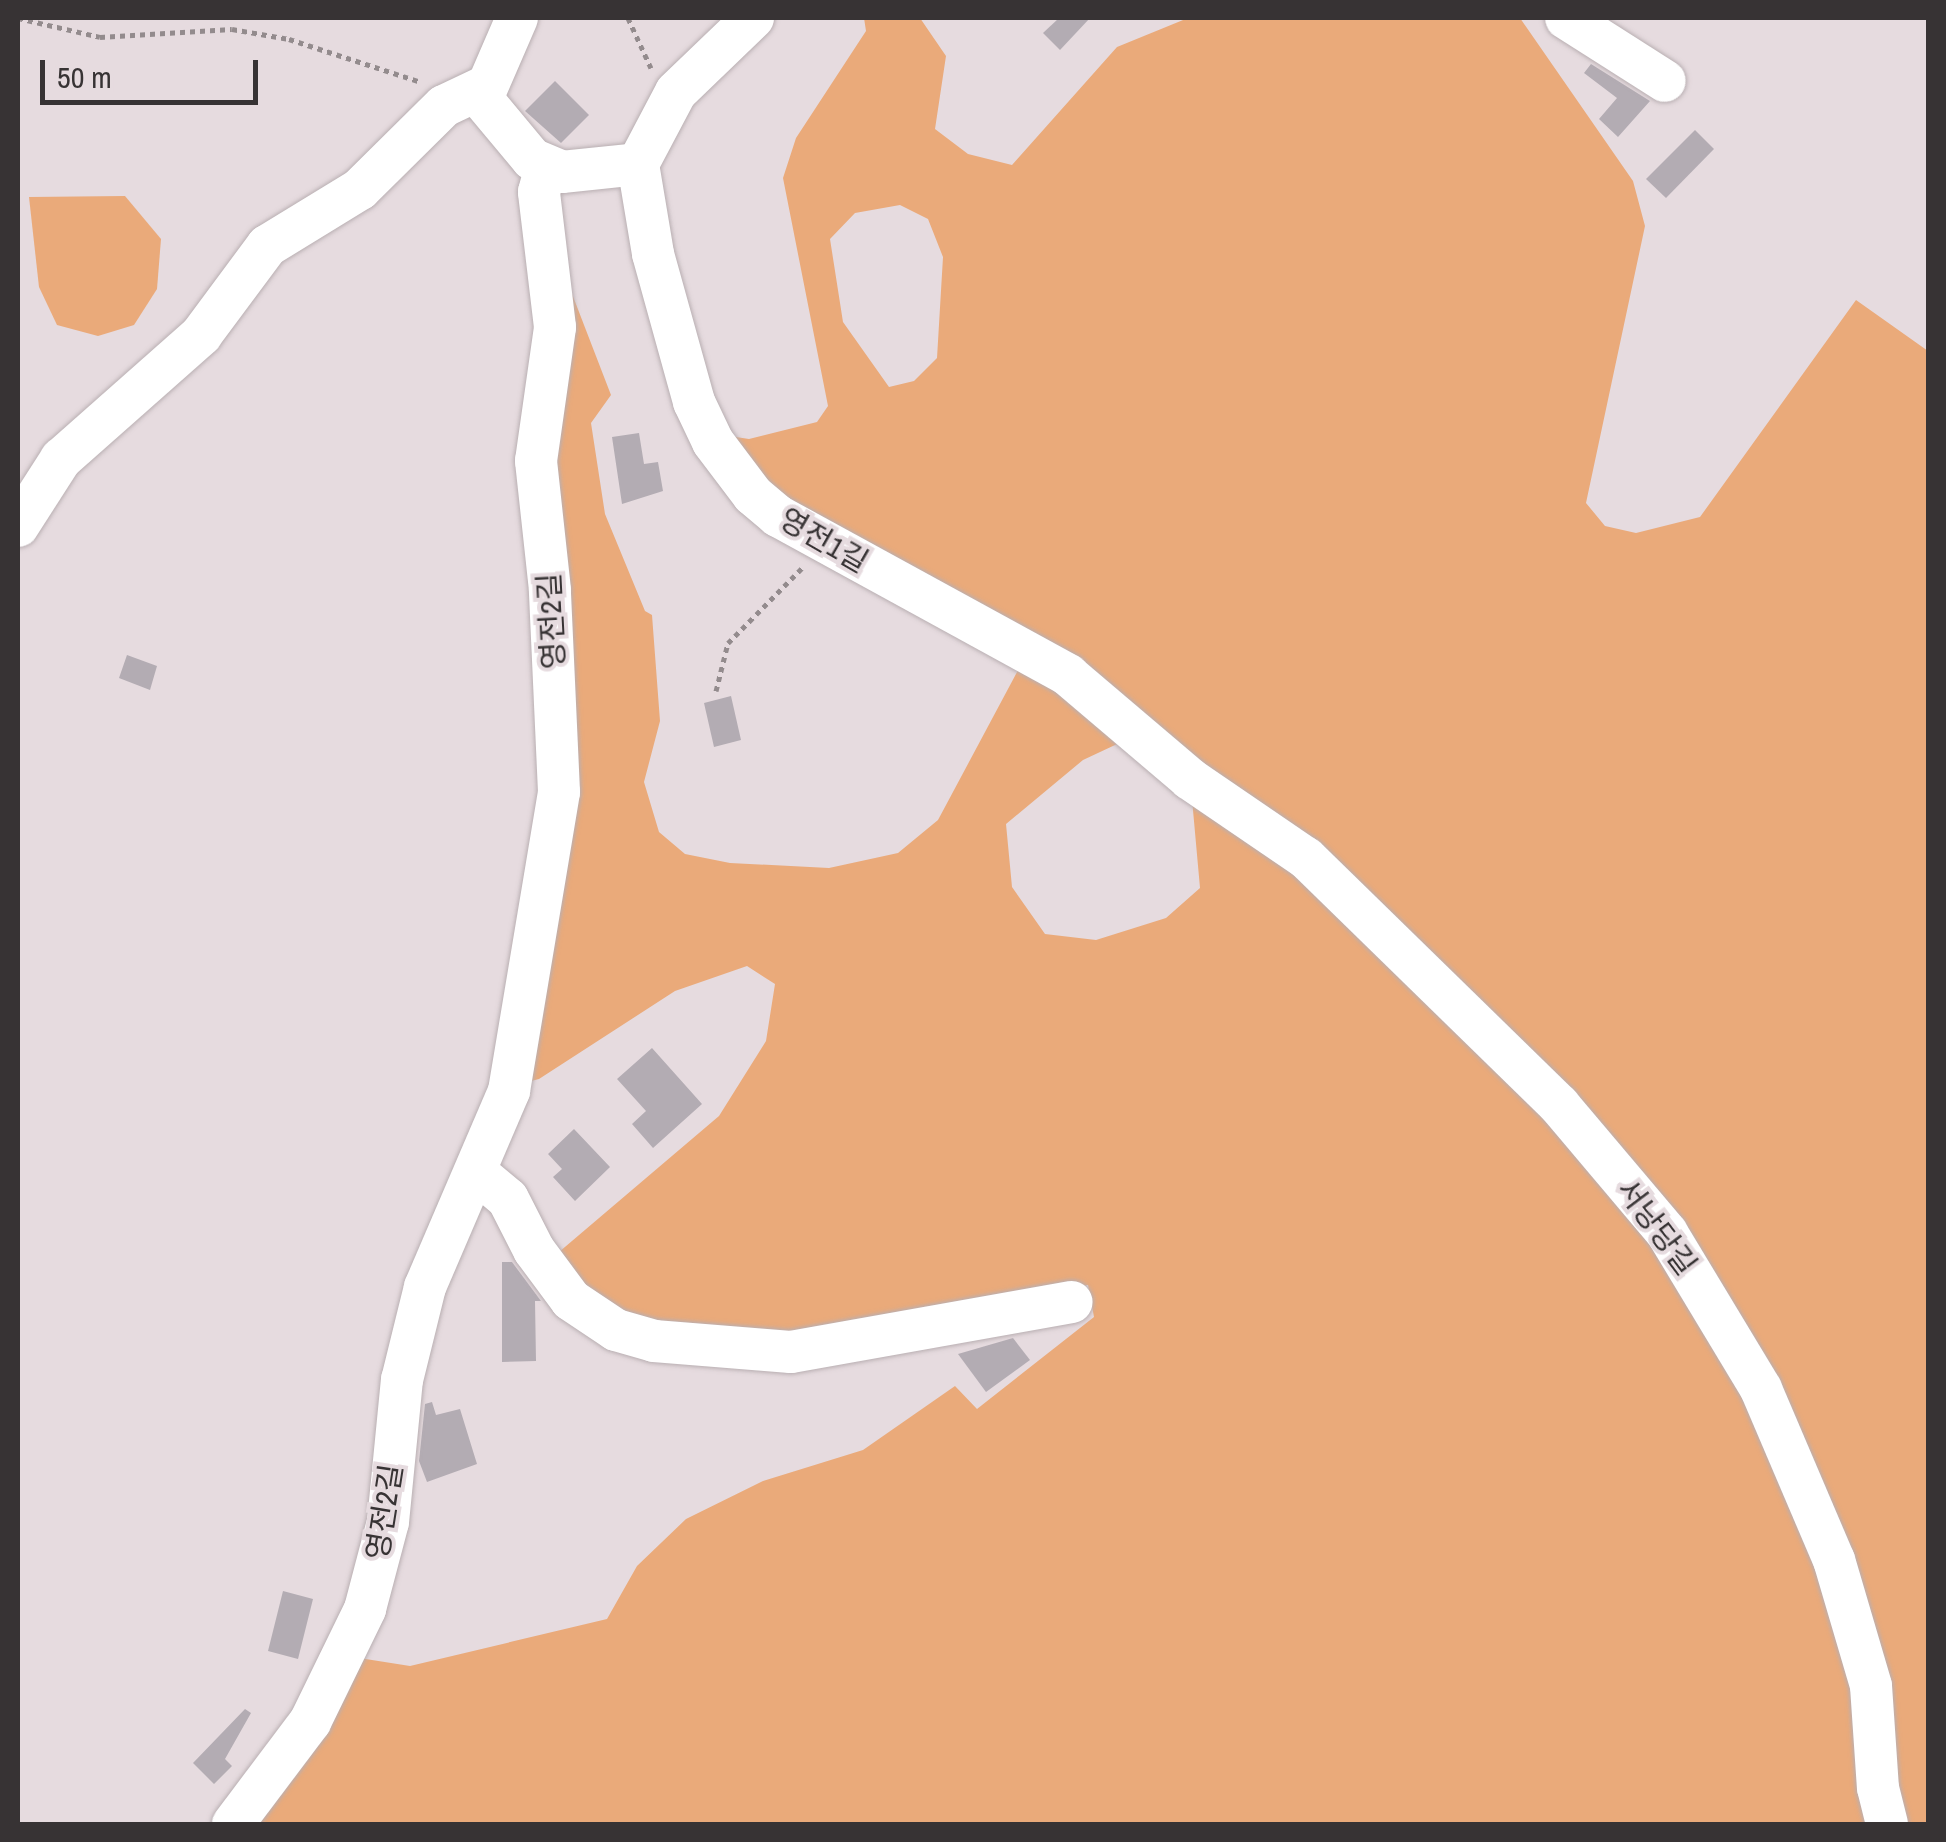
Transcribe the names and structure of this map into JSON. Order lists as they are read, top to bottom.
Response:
{
  "streets": {
    "lane": ["영전1길", "영전2길", "서낭당길"]
  },
  "crossings": [
    ["영전1길", "서낭당길"]
  ],
  "scale_bar": "50 m"
}
